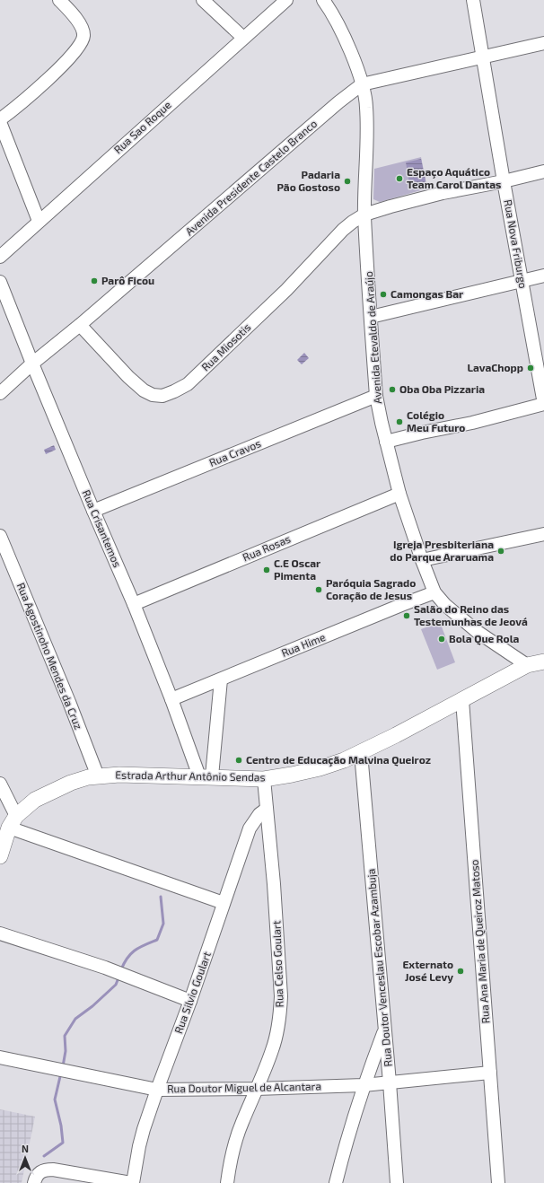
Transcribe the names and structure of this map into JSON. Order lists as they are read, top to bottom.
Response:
{
  "streets": {
    "main road": ["Estrada Arthur Antônio Sendas"],
    "street": [
      "Rua Sao Roque",
      "Avenida Presidente Castelo Branco",
      "Rua Nova Friburgo",
      "Avenida Etevaldo de Araújo",
      "Rua Miosotis",
      "Rua Cravos",
      "Rua Crisantemos",
      "Rua Rosas",
      "Rua Hime",
      "Rua Agostinoho Mendes da Cruz",
      "Rua Ana Maria de Queiroz Matoso",
      "Rua Celso Goulart",
      "Rua Doutor Venceslau Escobar Azambuja",
      "Rua Silvio Goulart",
      "Rua Doutor Miguel de Alcantara"
    ]
  },
  "crossings": [
    ["Avenida Presidente Castelo Branco", "Rua Nova Friburgo"],
    ["Avenida Presidente Castelo Branco", "Avenida Etevaldo de Araújo"],
    ["Avenida Presidente Castelo Branco", "Rua Miosotis"],
    ["Avenida Presidente Castelo Branco", "Rua Crisantemos"],
    ["Rua Nova Friburgo", "Rua Miosotis"],
    ["Avenida Etevaldo de Araújo", "Rua Miosotis"],
    ["Avenida Etevaldo de Araújo", "Rua Cravos"],
    ["Avenida Etevaldo de Araújo", "Rua Rosas"],
    ["Avenida Etevaldo de Araújo", "Rua Hime"],
    ["Avenida Etevaldo de Araújo", "Estrada Arthur Antônio Sendas"],
    ["Rua Cravos", "Rua Crisantemos"],
    ["Rua Crisantemos", "Rua Rosas"],
    ["Rua Crisantemos", "Rua Hime"],
    ["Rua Crisantemos", "Estrada Arthur Antônio Sendas"],
    ["Rua Agostinoho Mendes da Cruz", "Estrada Arthur Antônio Sendas"],
    ["Estrada Arthur Antônio Sendas", "Rua Ana Maria de Queiroz Matoso"],
    ["Estrada Arthur Antônio Sendas", "Rua Celso Goulart"],
    ["Estrada Arthur Antônio Sendas", "Rua Doutor Venceslau Escobar Azambuja"],
    ["Rua Ana Maria de Queiroz Matoso", "Rua Doutor Miguel de Alcantara"],
    ["Rua Celso Goulart", "Rua Silvio Goulart"],
    ["Rua Celso Goulart", "Rua Doutor Miguel de Alcantara"],
    ["Rua Doutor Venceslau Escobar Azambuja", "Rua Doutor Miguel de Alcantara"],
    ["Rua Silvio Goulart", "Rua Doutor Miguel de Alcantara"]
  ],
  "places": [
    "Espaço Aquático Team Carol Dantas",
    "Padaria Pão Gostoso",
    "Parô Ficou",
    "Camongas Bar",
    "LavaChopp",
    "Oba Oba Pizzaria",
    "Colégio Meu Futuro",
    "Igreja Presbiteriana do Parque Araruama",
    "C.E Oscar Pimenta",
    "Paróquia Sagrado Coração de Jesus",
    "Salão do Reino das Testemunhas de Jeová",
    "Bola Que Rola",
    "Centro de Educação Malvina Queiroz",
    "Externato José Levy"
  ],
  "north": "top"
}
